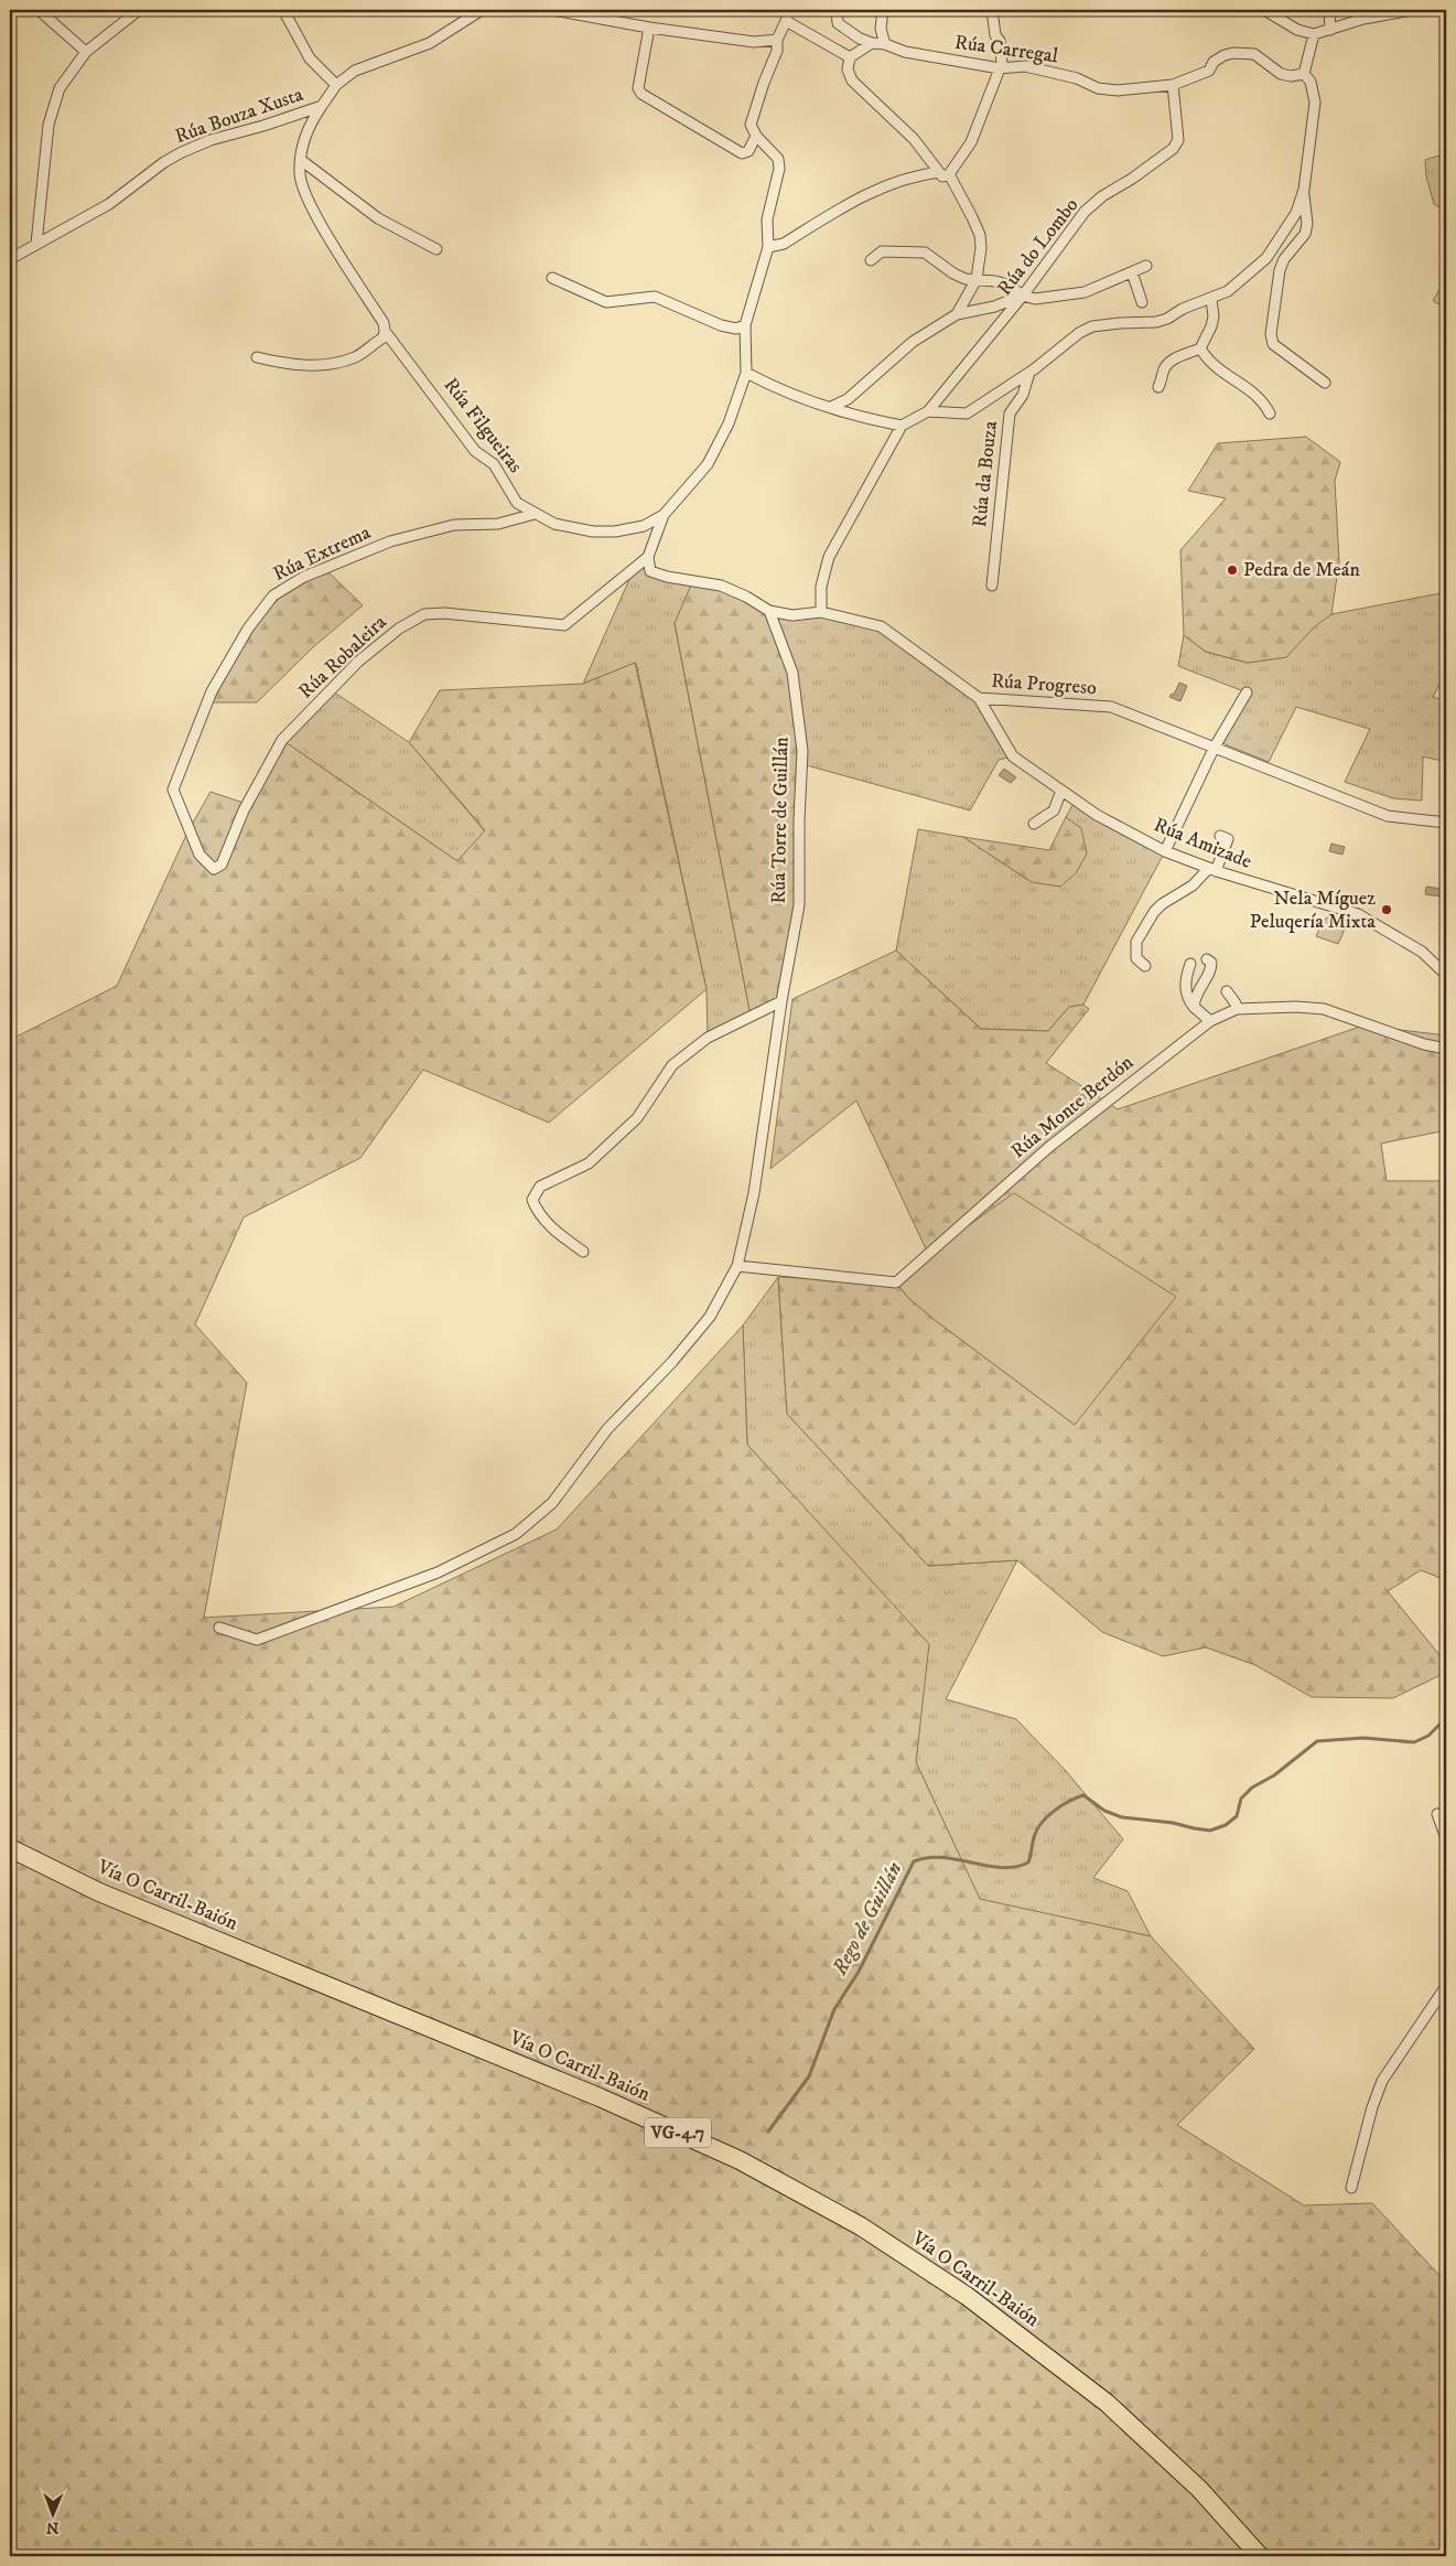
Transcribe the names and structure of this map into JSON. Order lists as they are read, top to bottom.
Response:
{
  "streets": {
    "highway": ["Vía O Carril-Baión", "VG-4.7"],
    "street": [
      "Rúa Carregal",
      "Rúa Bouza Xusta",
      "Rúa do Lombo",
      "Rúa Filgueiras",
      "Rúa da Bouza",
      "Rúa Extrema",
      "Rúa Robaleira",
      "Rúa Progreso",
      "Rúa Torre de Guillán",
      "Rúa Amizade",
      "Rúa Monte Berdón"
    ]
  },
  "crossings": [
    ["Rúa Carregal", "Rúa do Lombo"],
    ["Rúa Carregal", "Rúa da Bouza"],
    ["Rúa Bouza Xusta", "Rúa Filgueiras"],
    ["Rúa do Lombo", "Rúa da Bouza"],
    ["Rúa Filgueiras", "Rúa Extrema"],
    ["Rúa Extrema", "Rúa Robaleira"],
    ["Rúa Progreso", "Rúa Amizade"],
    ["Rúa Torre de Guillán", "Rúa Monte Berdón"]
  ],
  "water": ["Rego de Guillán"],
  "places": ["Pedra de Meán", "Nela Míguez Peluqería Mixta"],
  "north": "bottom"
}
